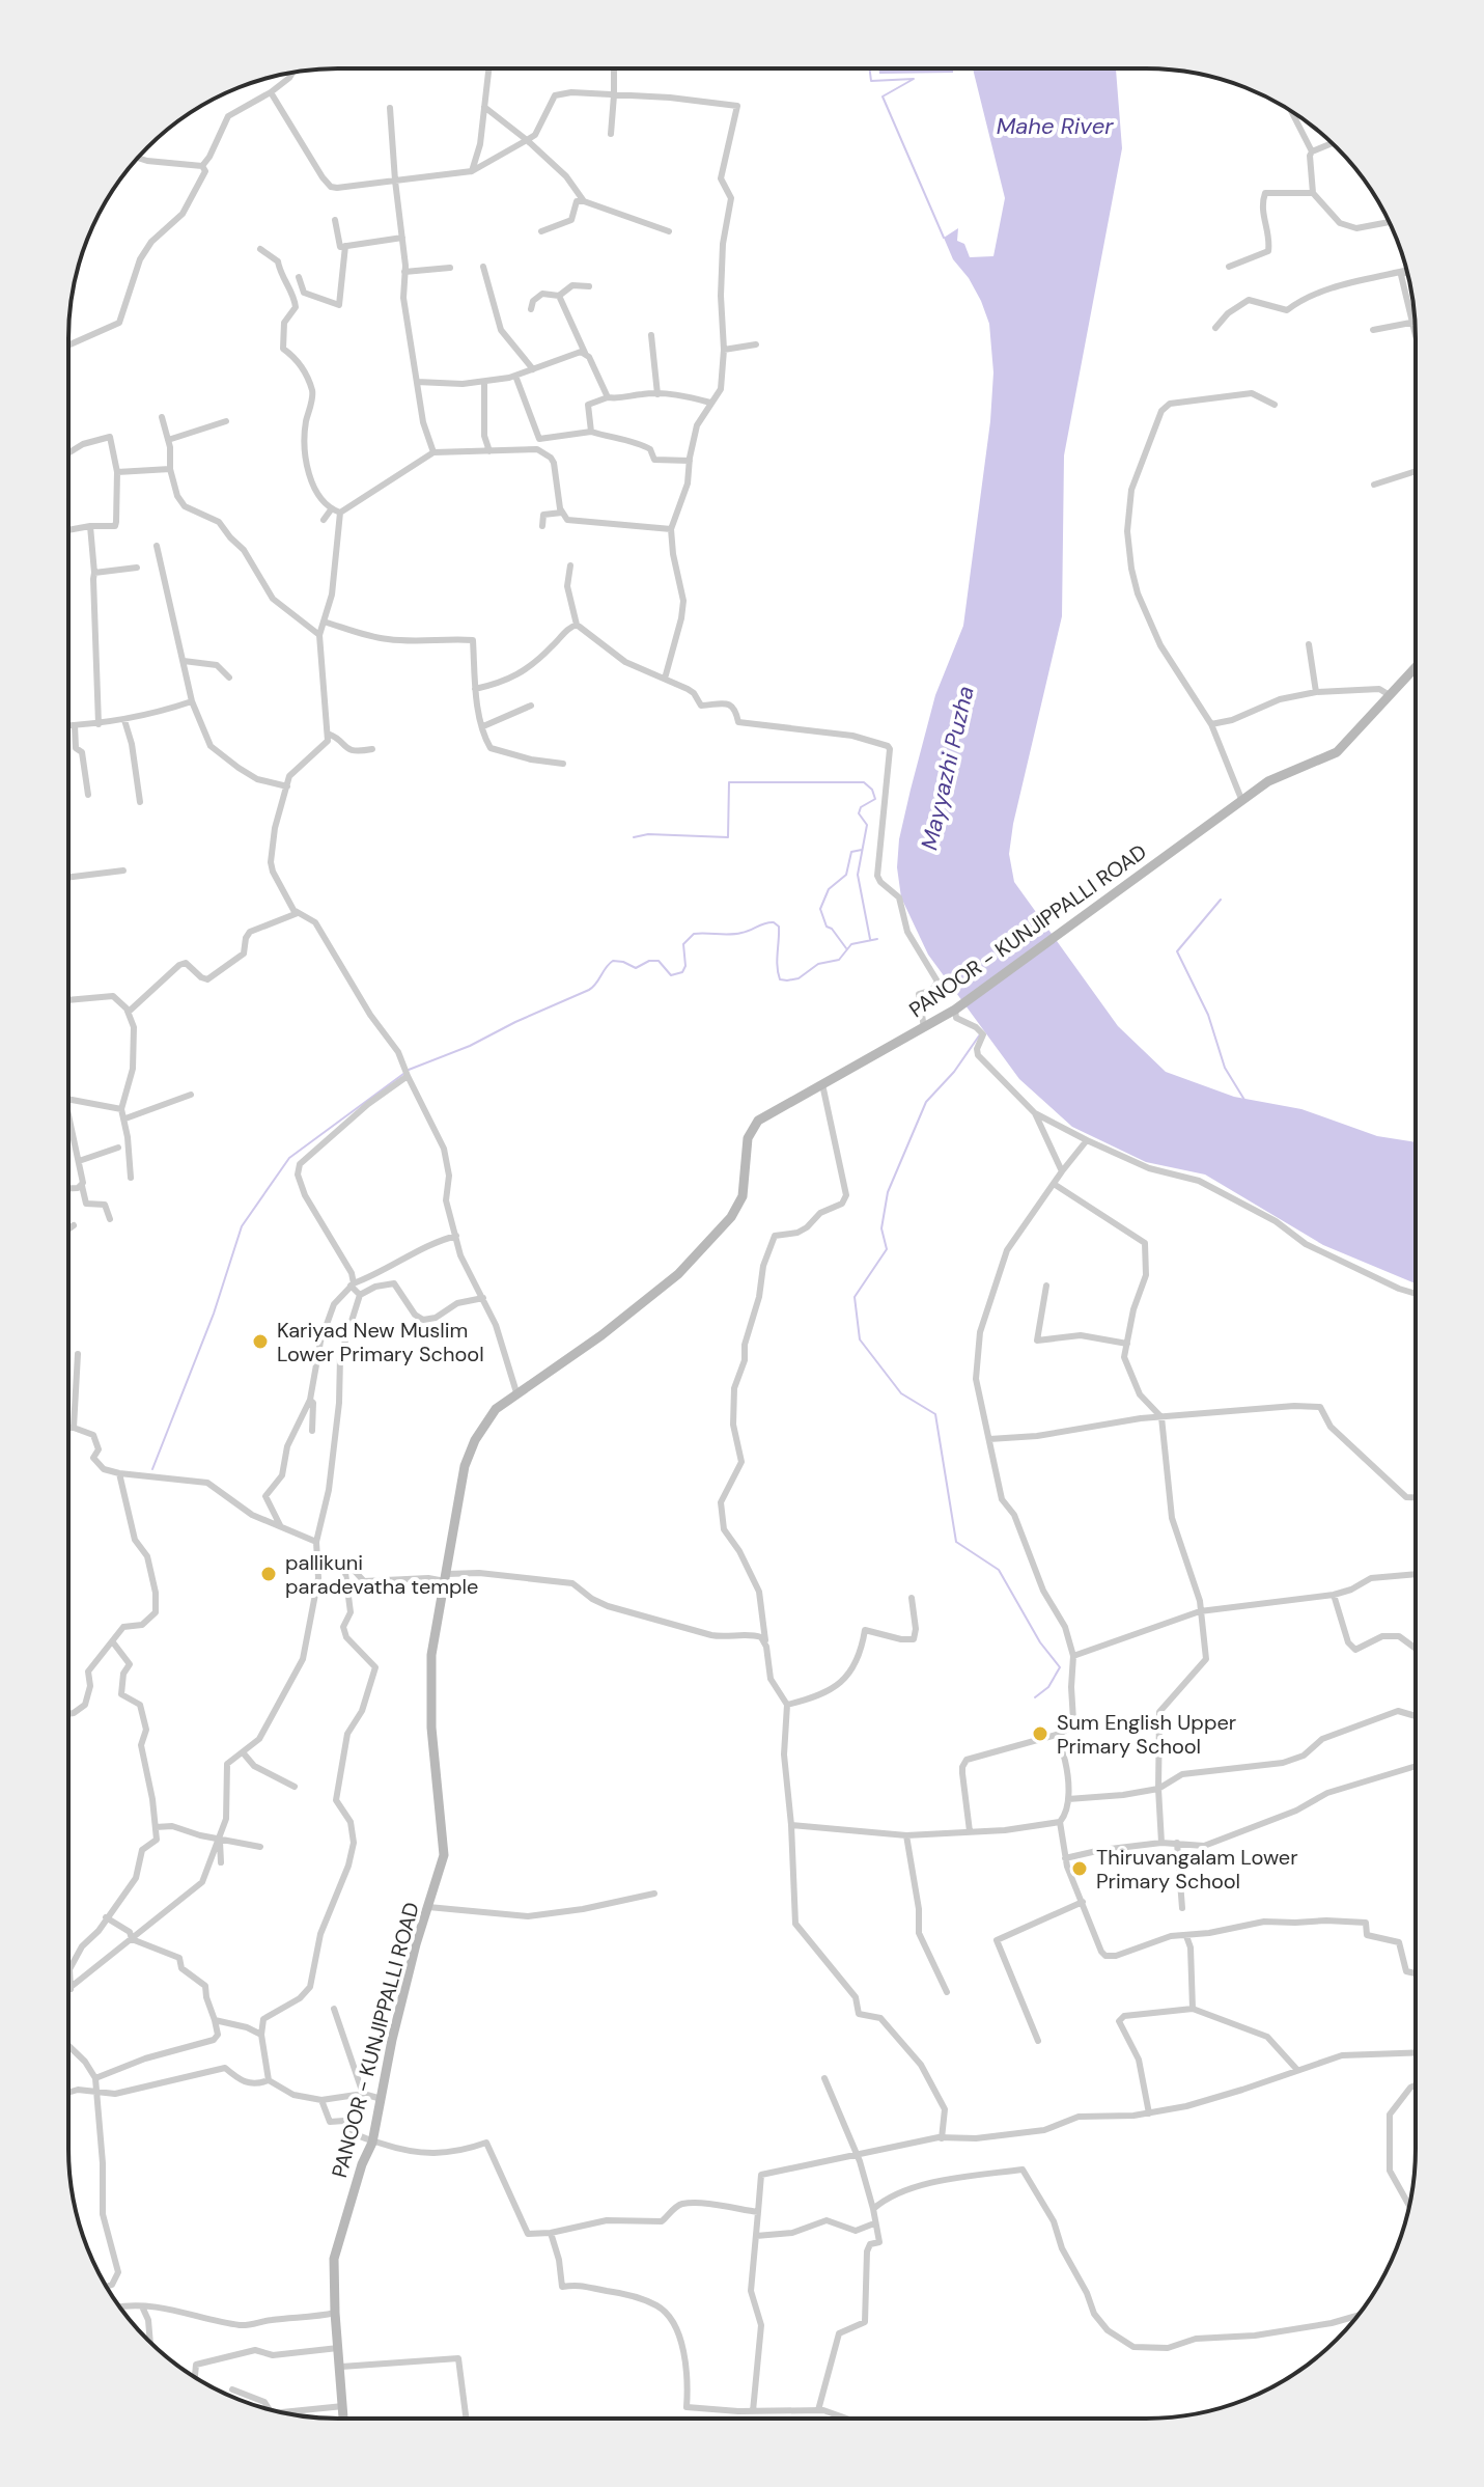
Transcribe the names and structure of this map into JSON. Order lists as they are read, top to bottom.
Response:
{
  "streets": {
    "main road": ["PANOOR - KUNJIPPALLI ROAD"]
  },
  "water": ["Mahe River", "Mayyazhi Puzha"],
  "places": [
    "Kariyad New Muslim Lower Primary School",
    "pallikuni paradevatha temple",
    "Sum English Upper Primary School",
    "Thiruvangalam Lower Primary School"
  ]
}
